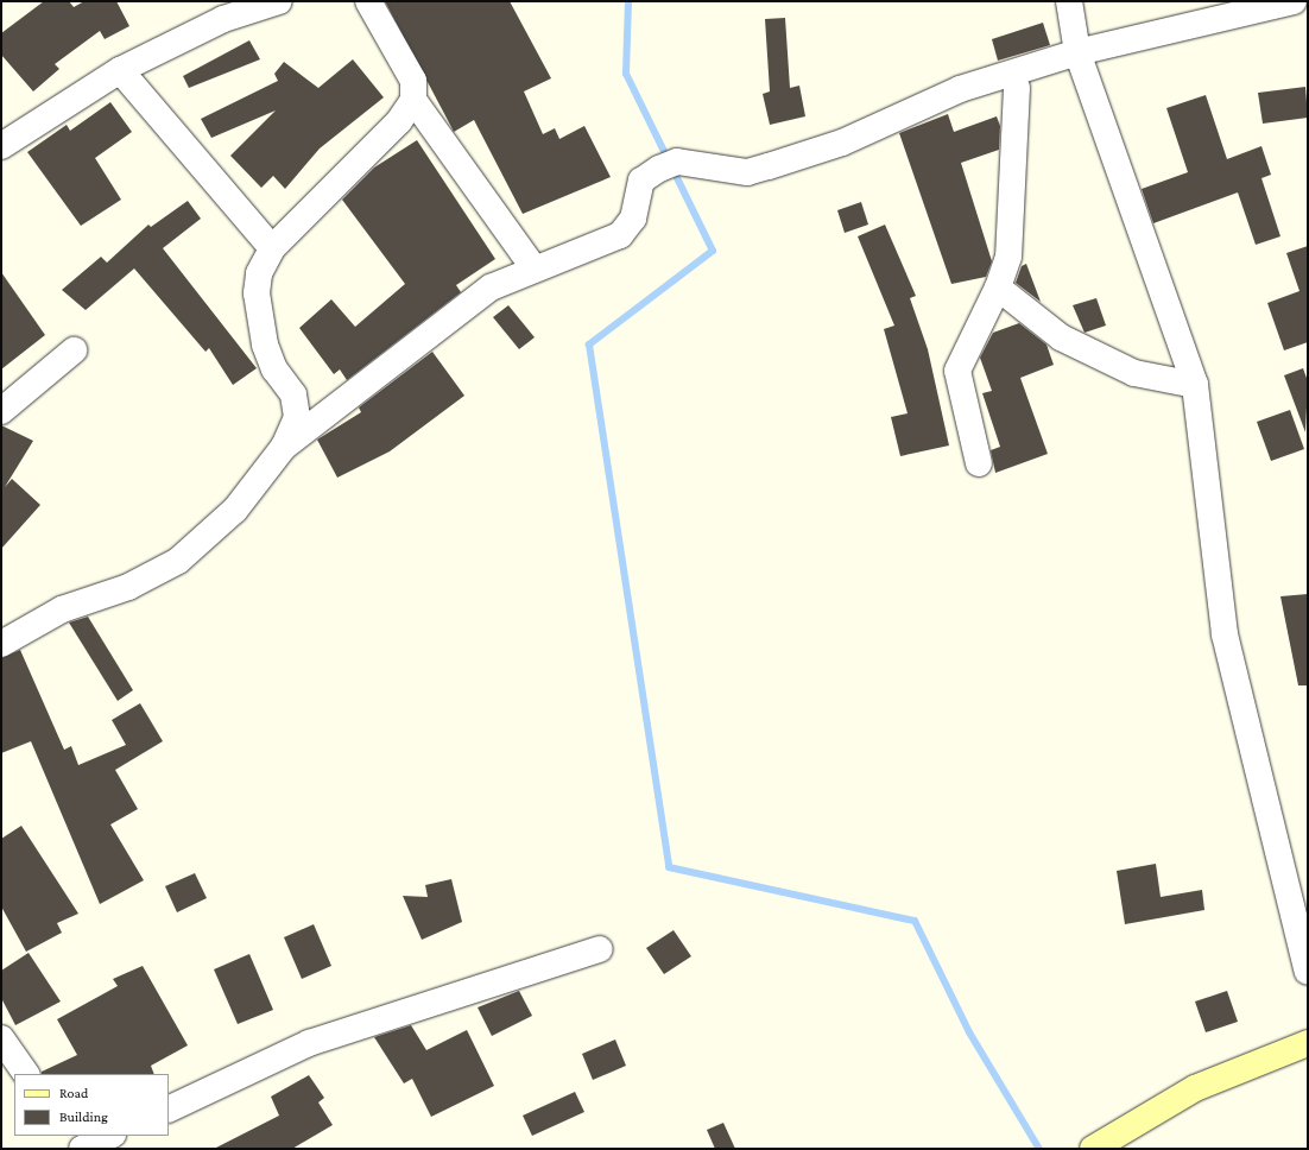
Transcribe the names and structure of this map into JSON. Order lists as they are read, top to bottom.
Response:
{
  "legend": ["Road", "Building"]
}
